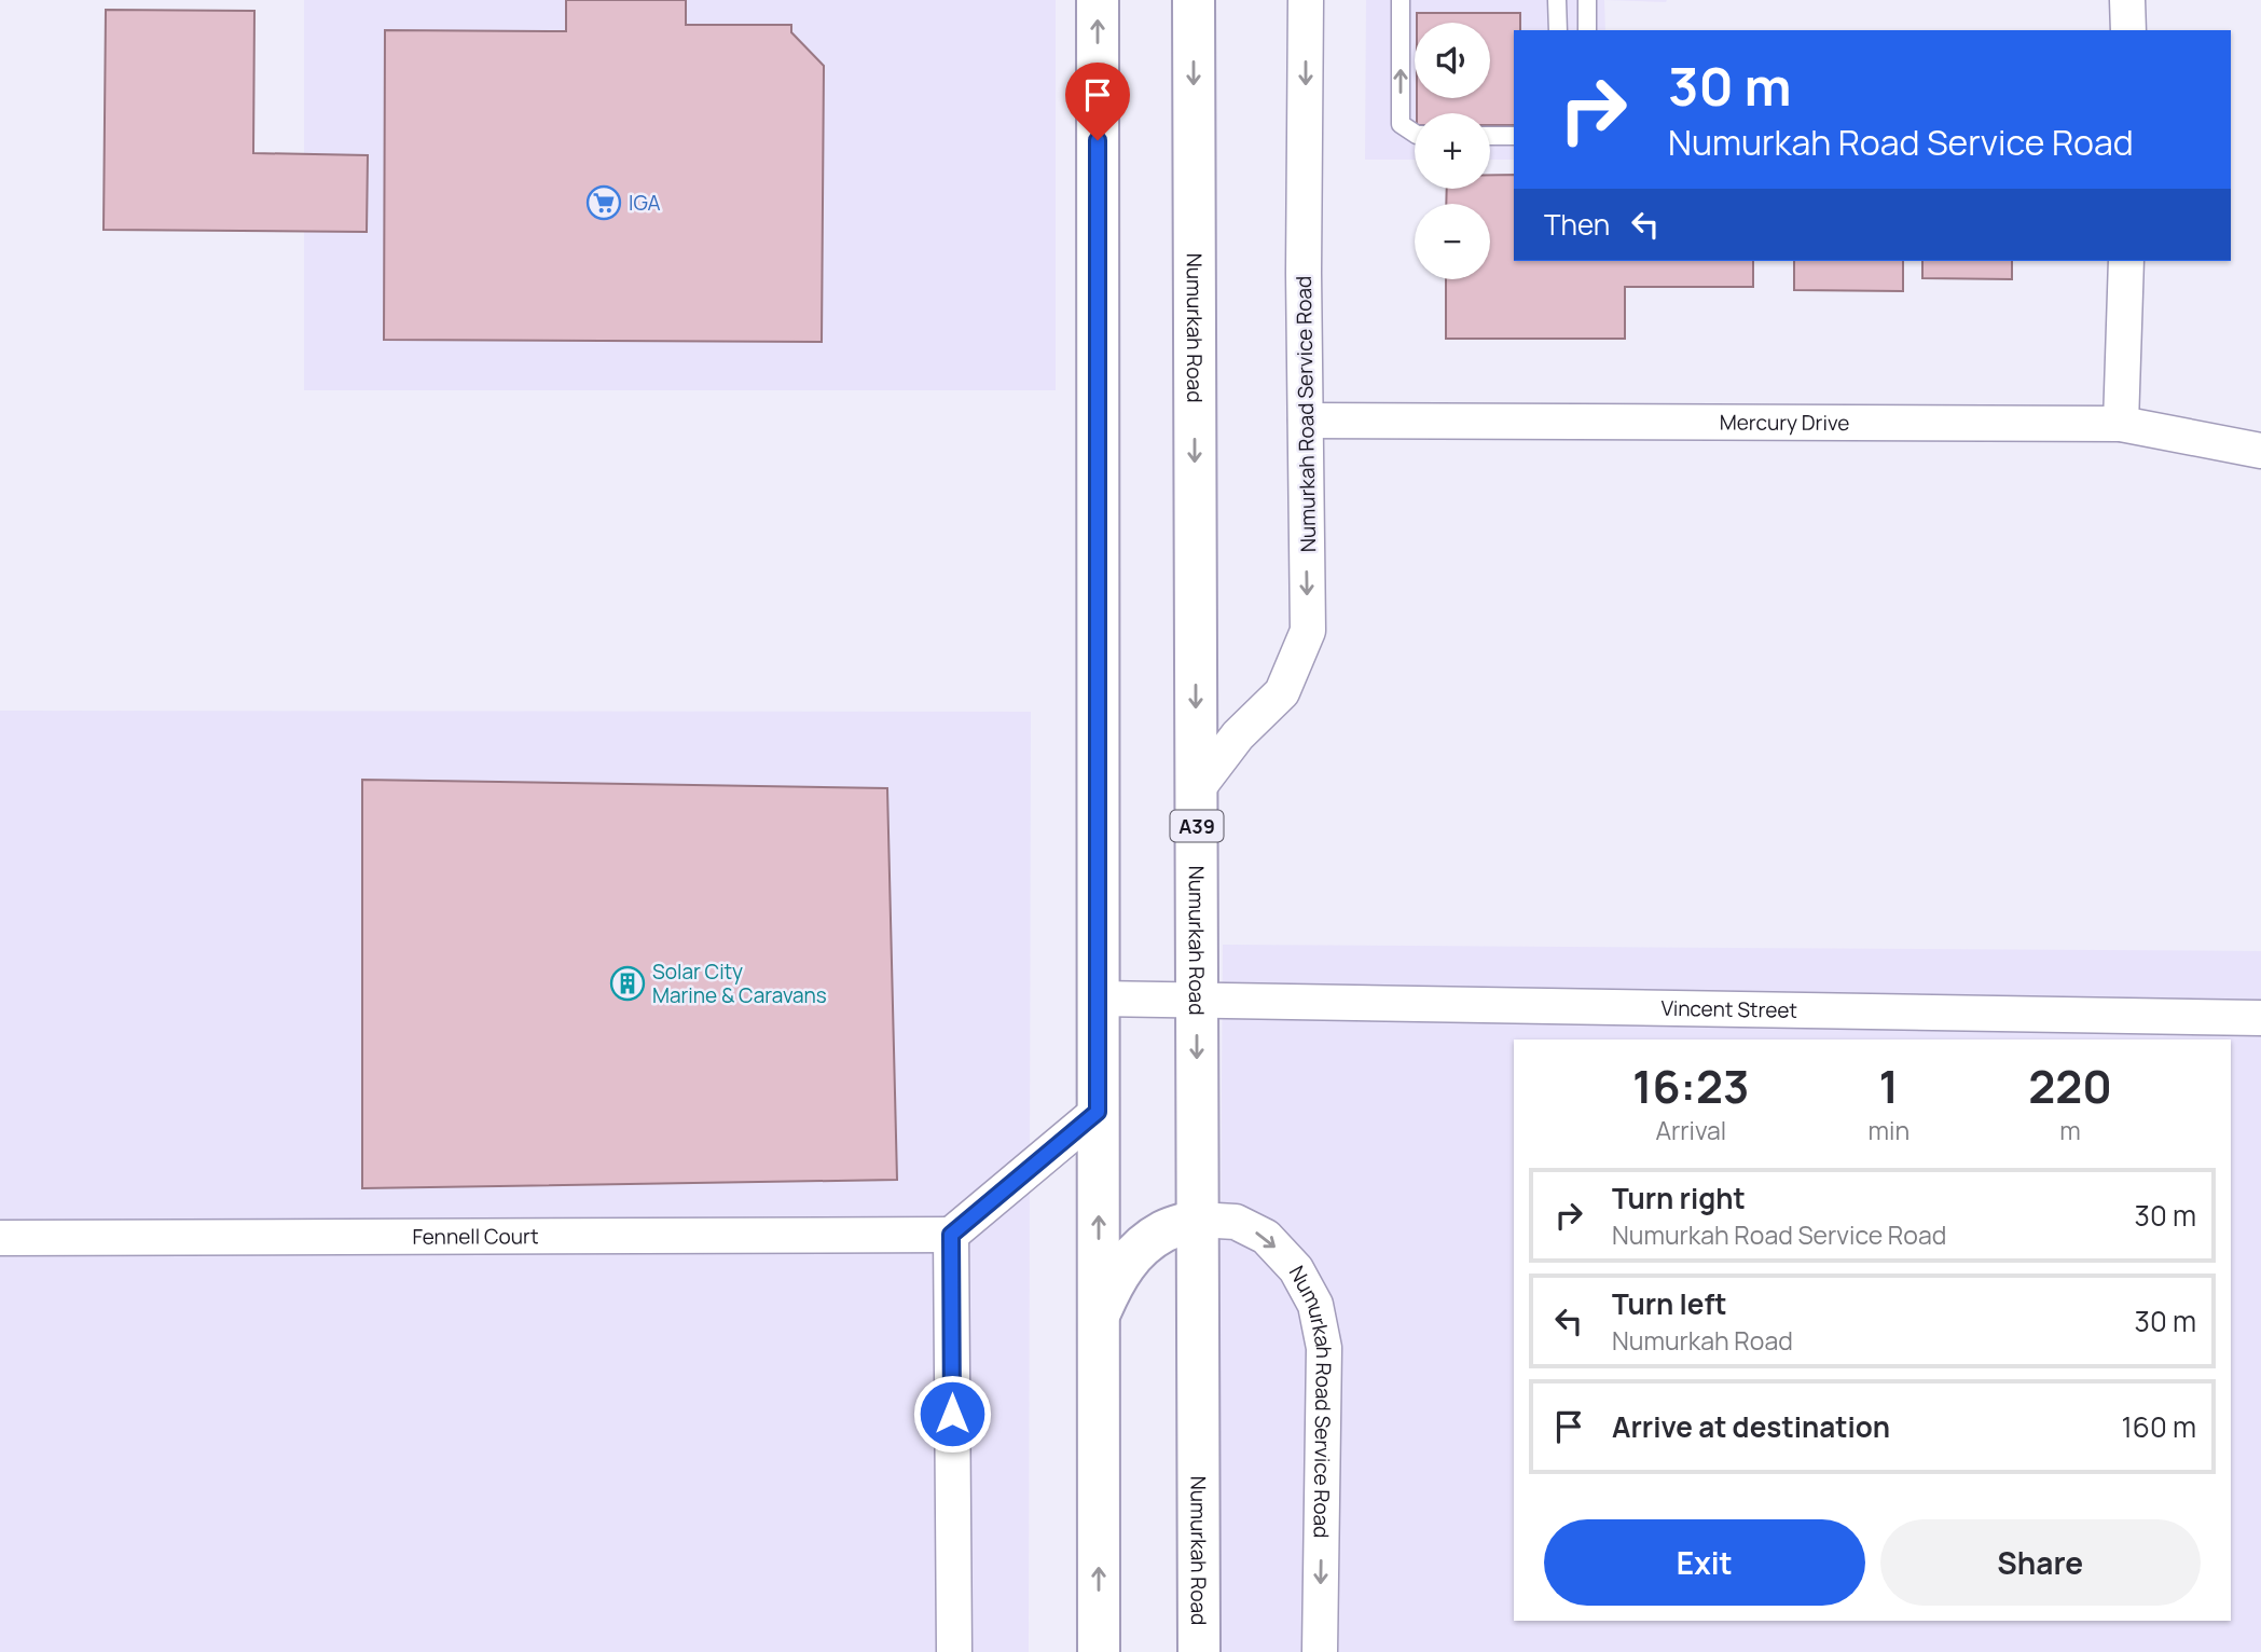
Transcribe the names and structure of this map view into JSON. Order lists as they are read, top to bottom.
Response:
{
  "streets": {
    "highway": ["Numurkah Road", "A39"],
    "street": [
      "Numurkah Road Service Road",
      "Mercury Drive",
      "Vincent Street",
      "Fennell Court"
    ]
  },
  "crossings": [
    ["Numurkah Road", "Numurkah Road Service Road"],
    ["Numurkah Road", "Vincent Street"],
    ["Numurkah Road Service Road", "Mercury Drive"]
  ],
  "one_way": ["Numurkah Road Service Road"],
  "places": {
    "supermarket": ["IGA"],
    "building": ["Solar City Marine & Caravans"]
  },
  "page": {
    "map_buttons": ["+", "−"],
    "turn": ["30 m", "Numurkah Road Service Road"],
    "then": "Then",
    "eta": [
      "16:23",
      "Arrival",
      "1",
      "min",
      "220",
      "m"
    ],
    "list": [
      {
        "name": "Turn right",
        "note": "Numurkah Road Service Road",
        "value": "30 m"
      },
      {
        "name": "Turn left",
        "note": "Numurkah Road",
        "value": "30 m"
      },
      {
        "name": "Arrive at destination",
        "value": "160 m"
      }
    ],
    "buttons": ["Exit", "Share"]
  }
}
